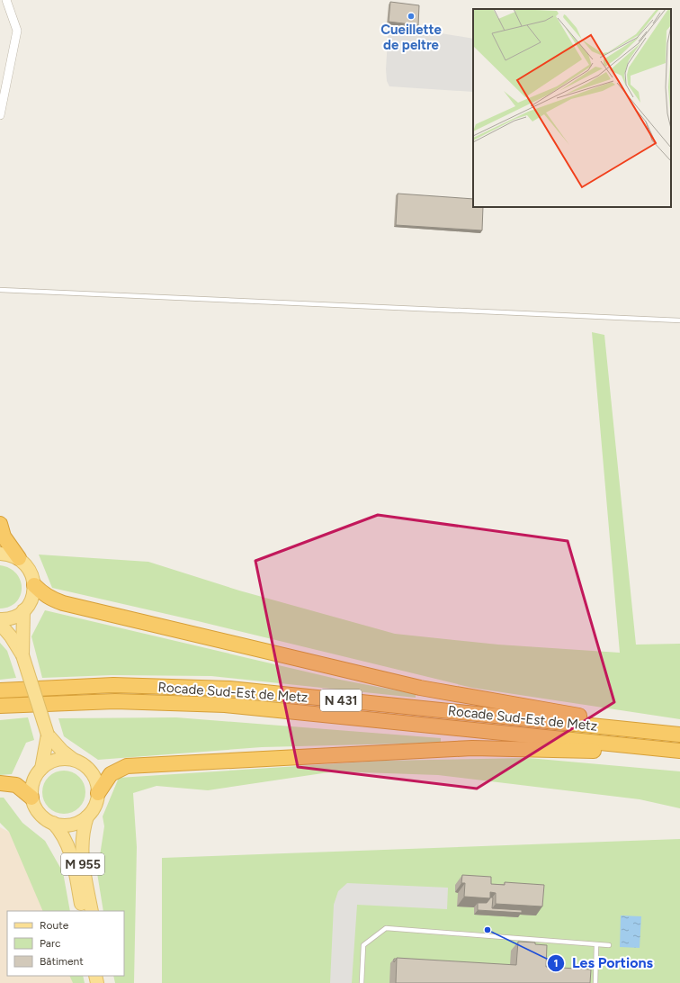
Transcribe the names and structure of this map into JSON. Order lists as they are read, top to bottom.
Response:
{
  "streets": {
    "highway": ["Rocade Sud-Est de Metz", "N 431"],
    "main road": ["M 955"]
  },
  "places": ["Cueillette de peltre", "Les Portions"],
  "legend": ["Route", "Parc", "Bâtiment"]
}
